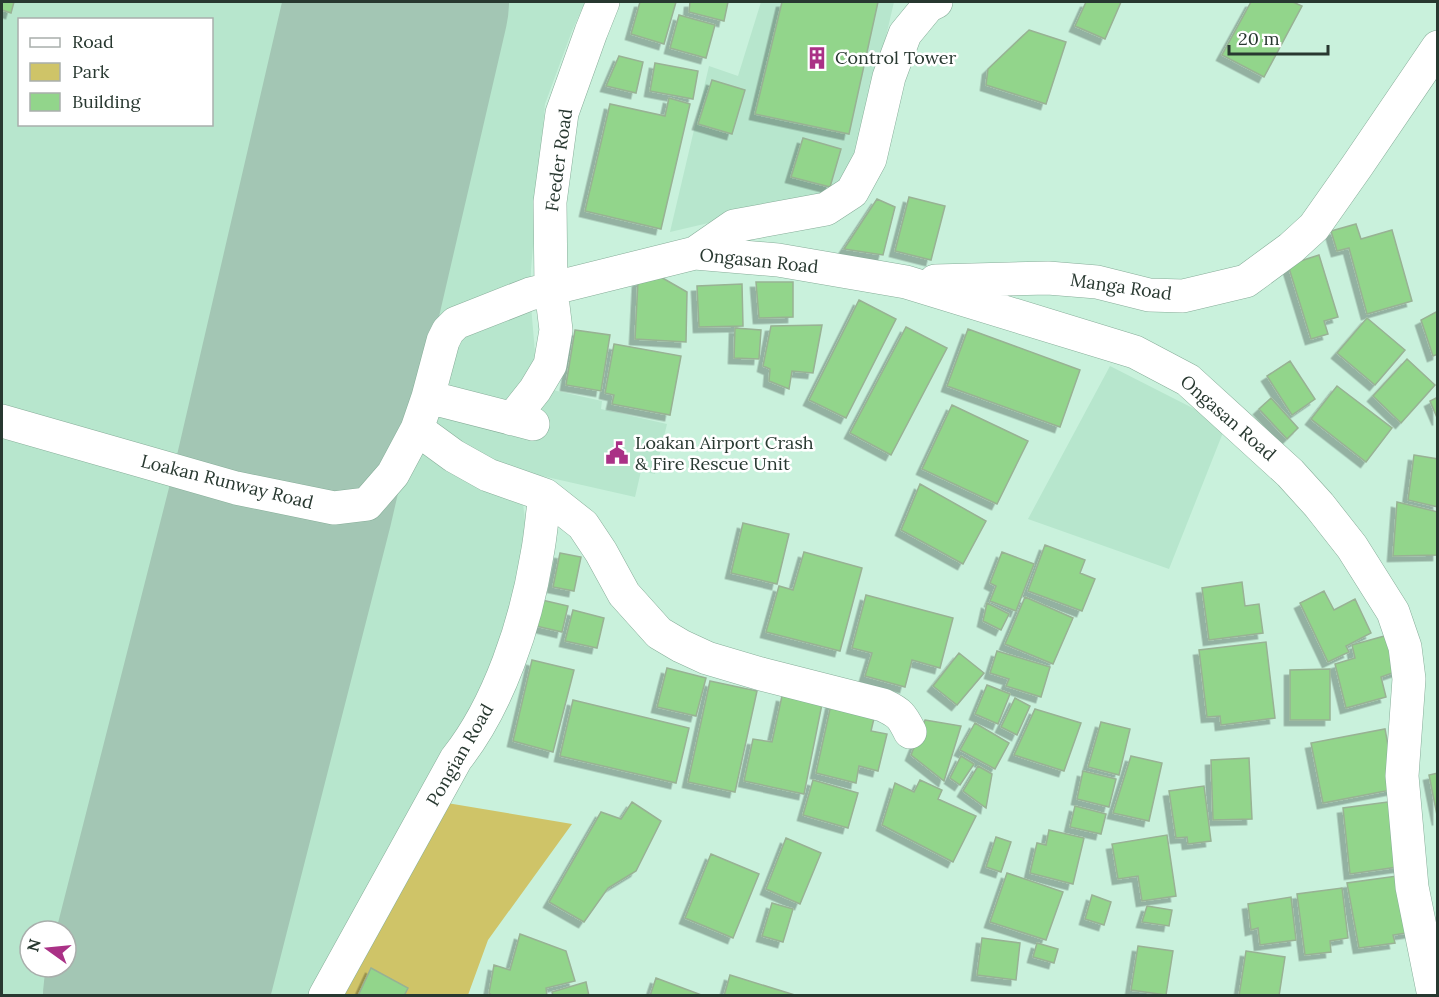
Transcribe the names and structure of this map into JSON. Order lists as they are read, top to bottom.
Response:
{
  "streets": {
    "street": [
      "Feeder Road",
      "Ongasan Road",
      "Manga Road",
      "Loakan Runway Road",
      "Pongian Road"
    ]
  },
  "crossings": [
    ["Feeder Road", "Ongasan Road"],
    ["Feeder Road", "Loakan Runway Road"],
    ["Ongasan Road", "Manga Road"],
    ["Ongasan Road", "Loakan Runway Road"]
  ],
  "places": {
    "building": ["Control Tower"],
    "public building": ["Loakan Airport Crash & Fire Rescue Unit"]
  },
  "legend": ["Road", "Park", "Building"],
  "scale_bar": "20 m",
  "north": "left"
}
